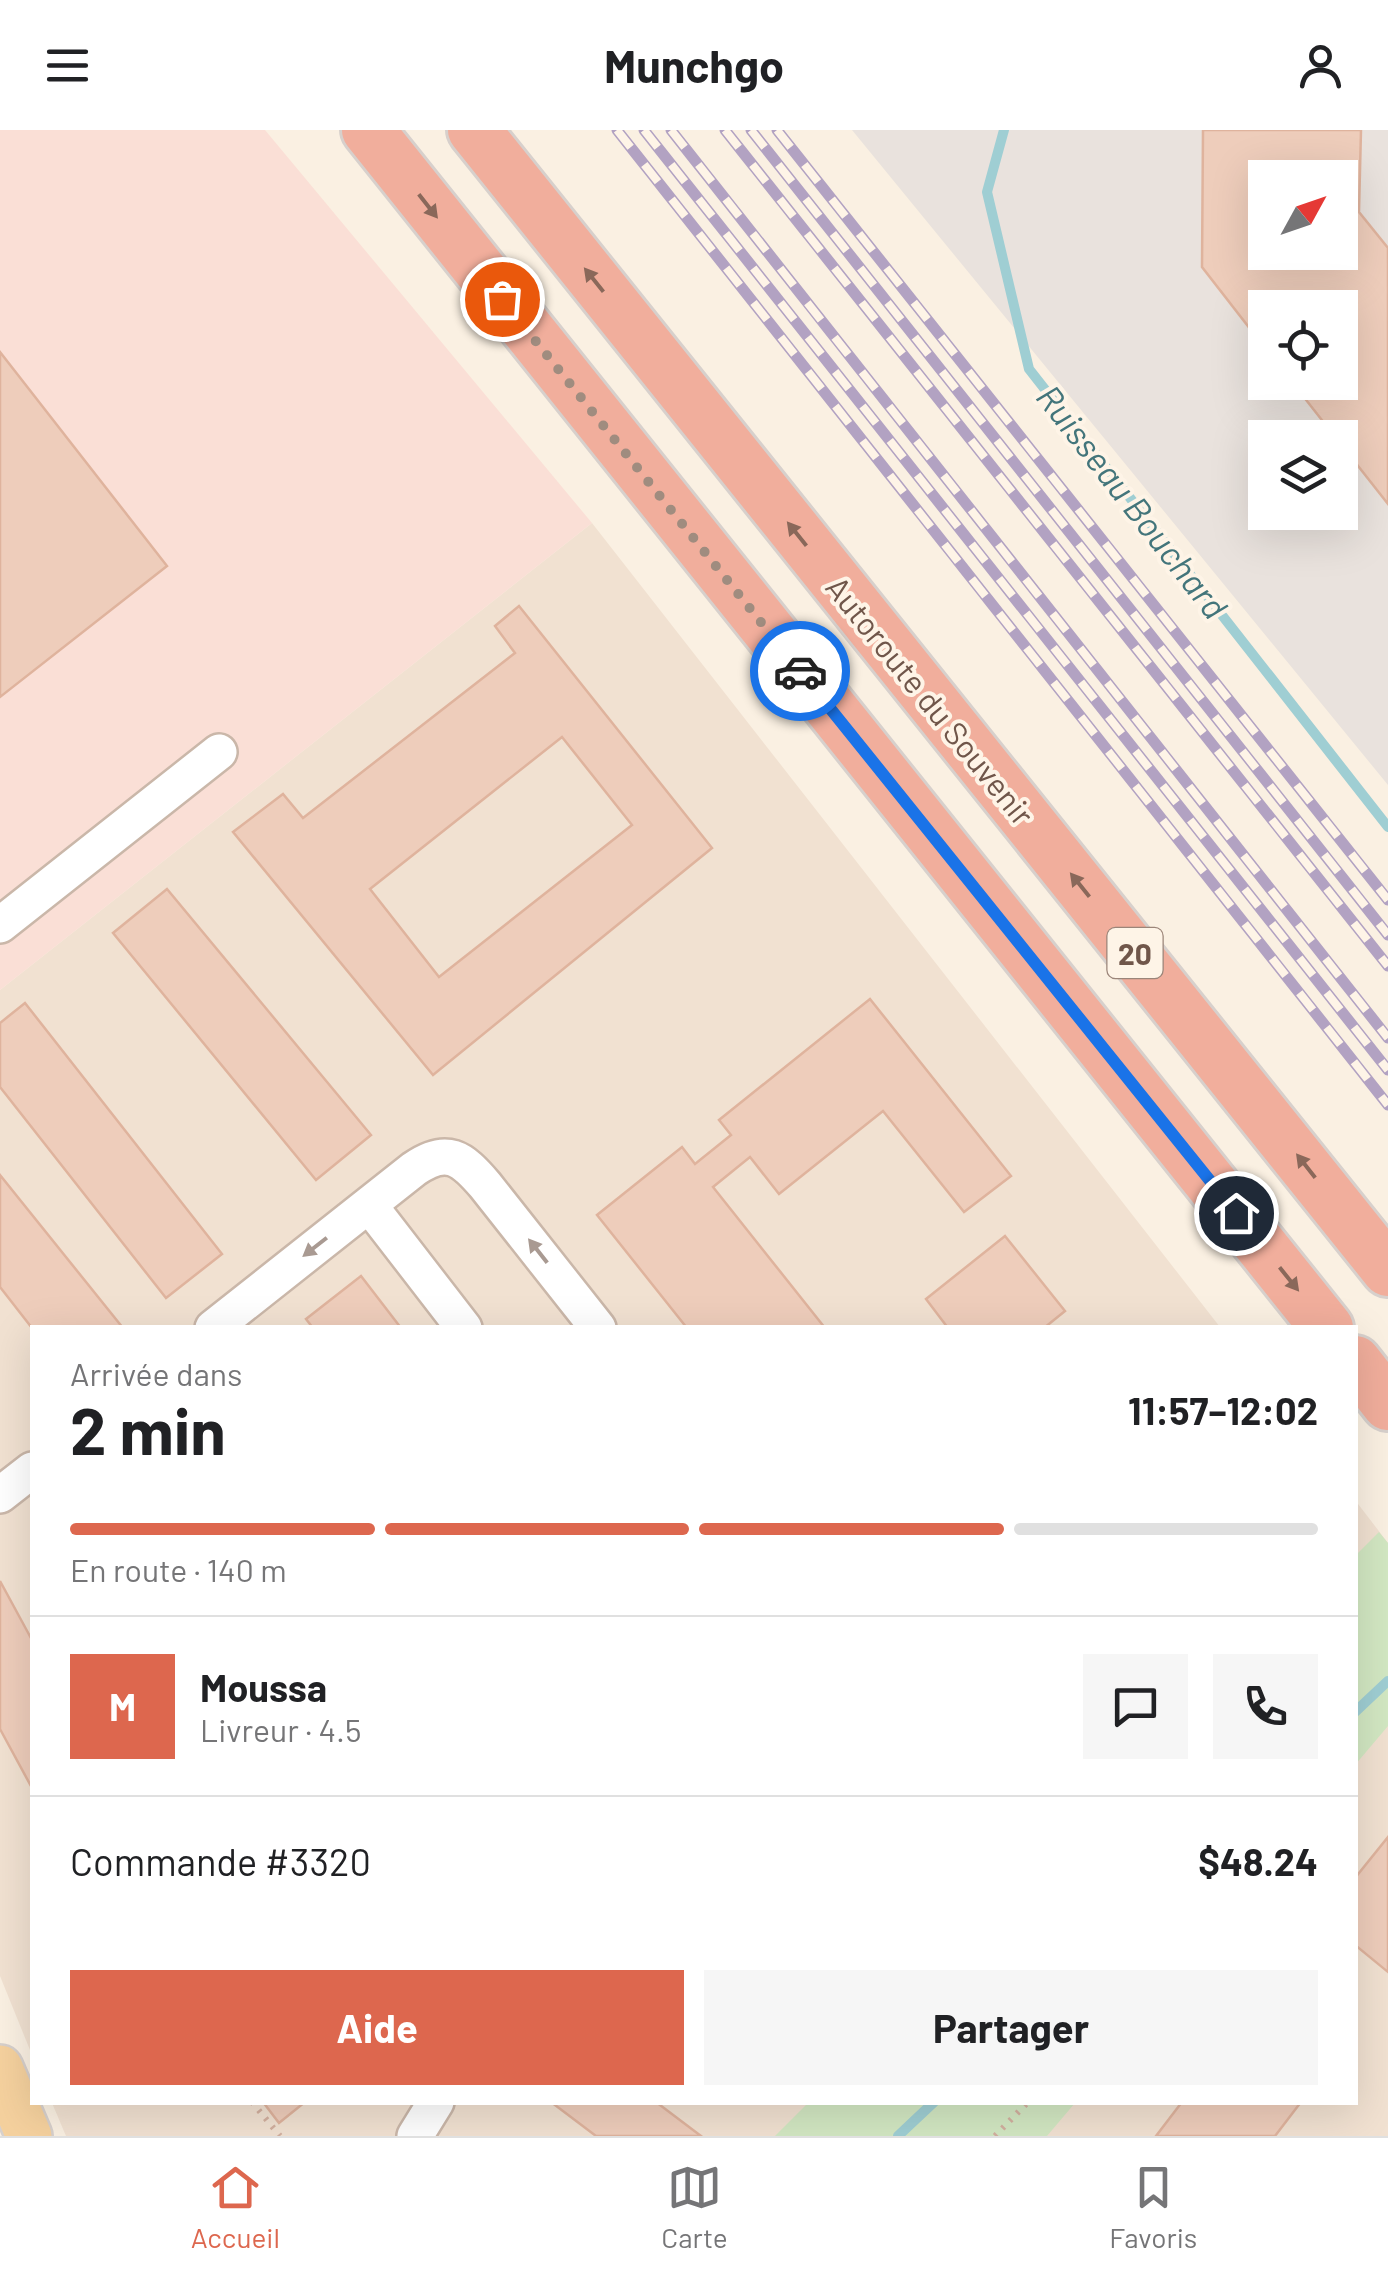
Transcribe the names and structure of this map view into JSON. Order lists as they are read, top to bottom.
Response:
{
  "streets": {
    "highway": ["Autoroute du Souvenir", "20"]
  },
  "water": ["Ruisseau Bouchard"],
  "north": "top right",
  "page": {
    "header": "Munchgo",
    "heading": ["2 min", "Arrivée dans", "11:57–12:02"],
    "panel": [
      "Moussa",
      "Livreur · 4.5",
      "Commande #3320",
      "$48.24"
    ],
    "bar": "En route · 140 m",
    "round": "M",
    "buttons": ["Aide", "Partager"],
    "tabs": ["Accueil", "Carte", "Favoris"]
  }
}
